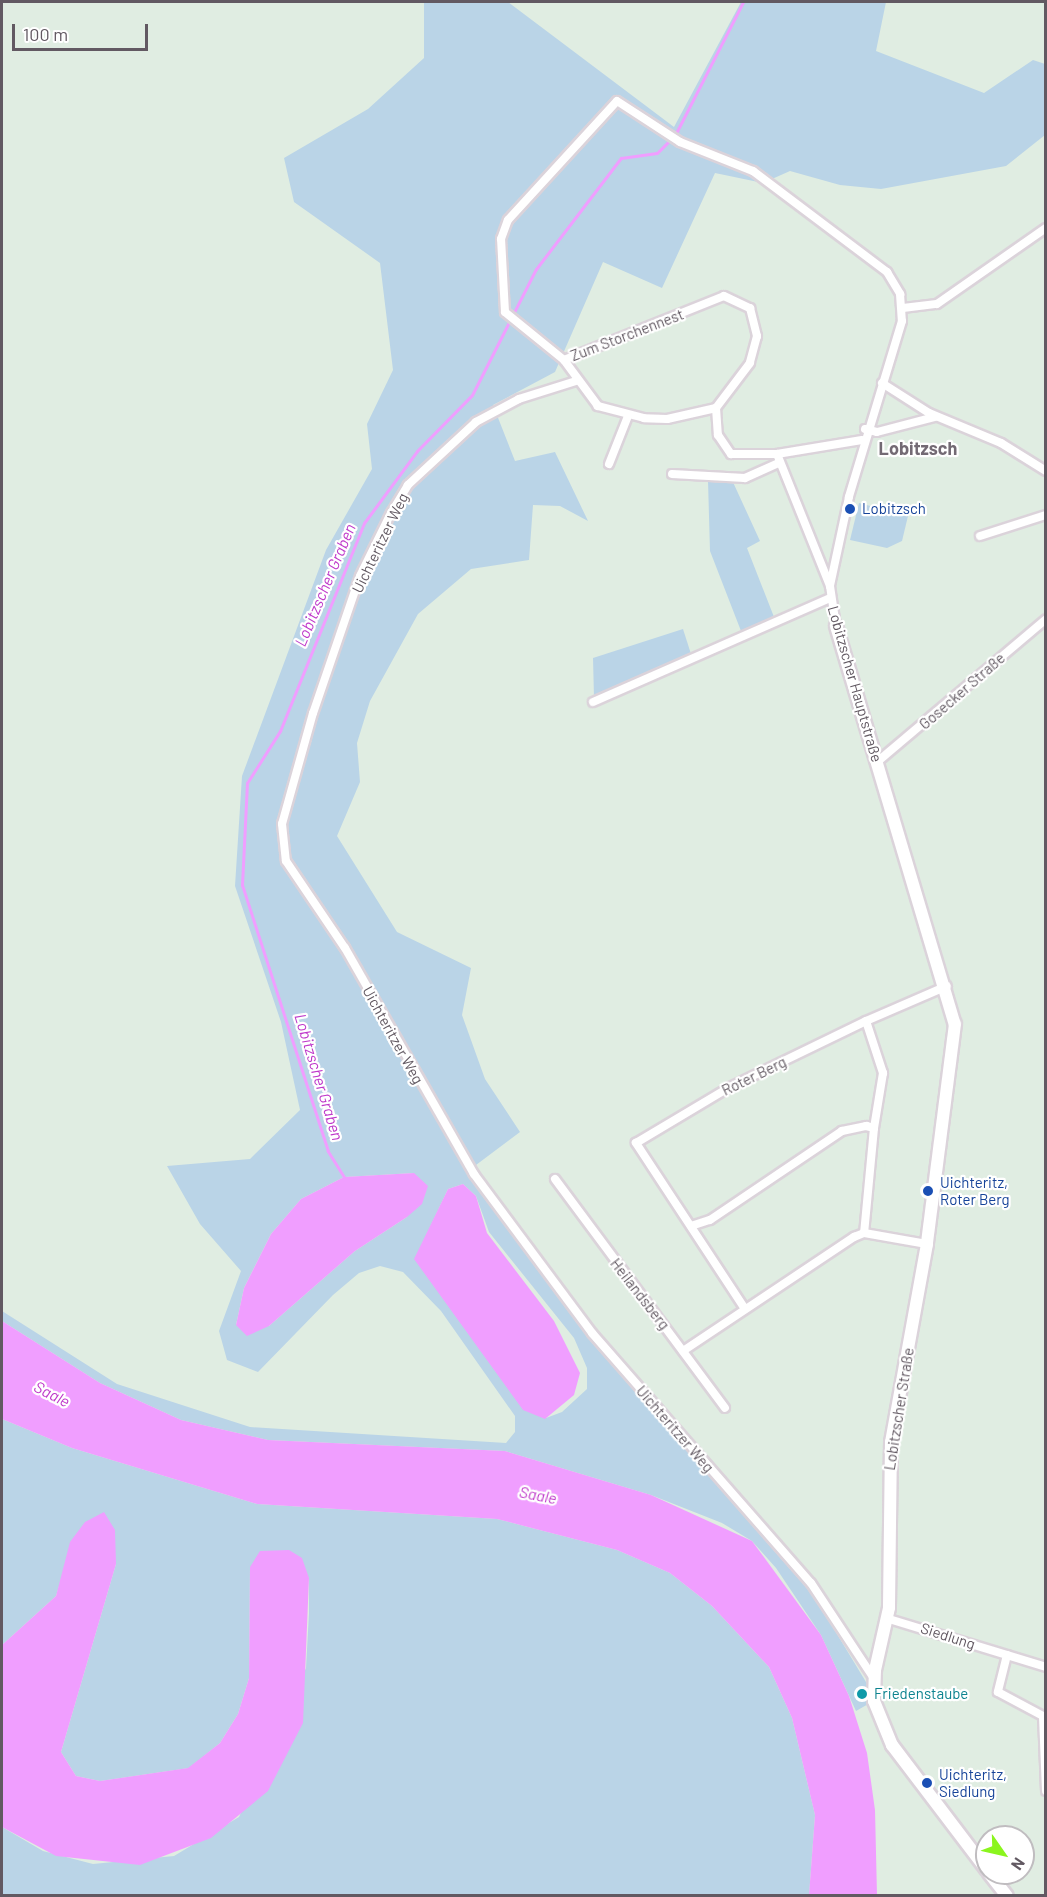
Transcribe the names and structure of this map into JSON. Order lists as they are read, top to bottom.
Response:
{
  "streets": {
    "street": [
      "Zum Storchennest",
      "Uichteritzer Weg",
      "Lobitzscher Hauptstraße",
      "Gosecker Straße",
      "Roter Berg",
      "Heilandsberg",
      "Lobitzscher Straße",
      "Siedlung"
    ]
  },
  "crossings": [
    ["Zum Storchennest", "Uichteritzer Weg"],
    ["Uichteritzer Weg", "Lobitzscher Straße"],
    ["Lobitzscher Hauptstraße", "Gosecker Straße"],
    ["Lobitzscher Hauptstraße", "Lobitzscher Straße"],
    ["Lobitzscher Straße", "Siedlung"]
  ],
  "districts": ["Lobitzsch"],
  "water": ["Lobitzscher Graben", "Saale"],
  "places": [
    "Lobitzsch",
    "Uichteritz, Roter Berg",
    "Friedenstaube",
    "Uichteritz, Siedlung"
  ],
  "scale_bar": "100 m",
  "north": "bottom right"
}
